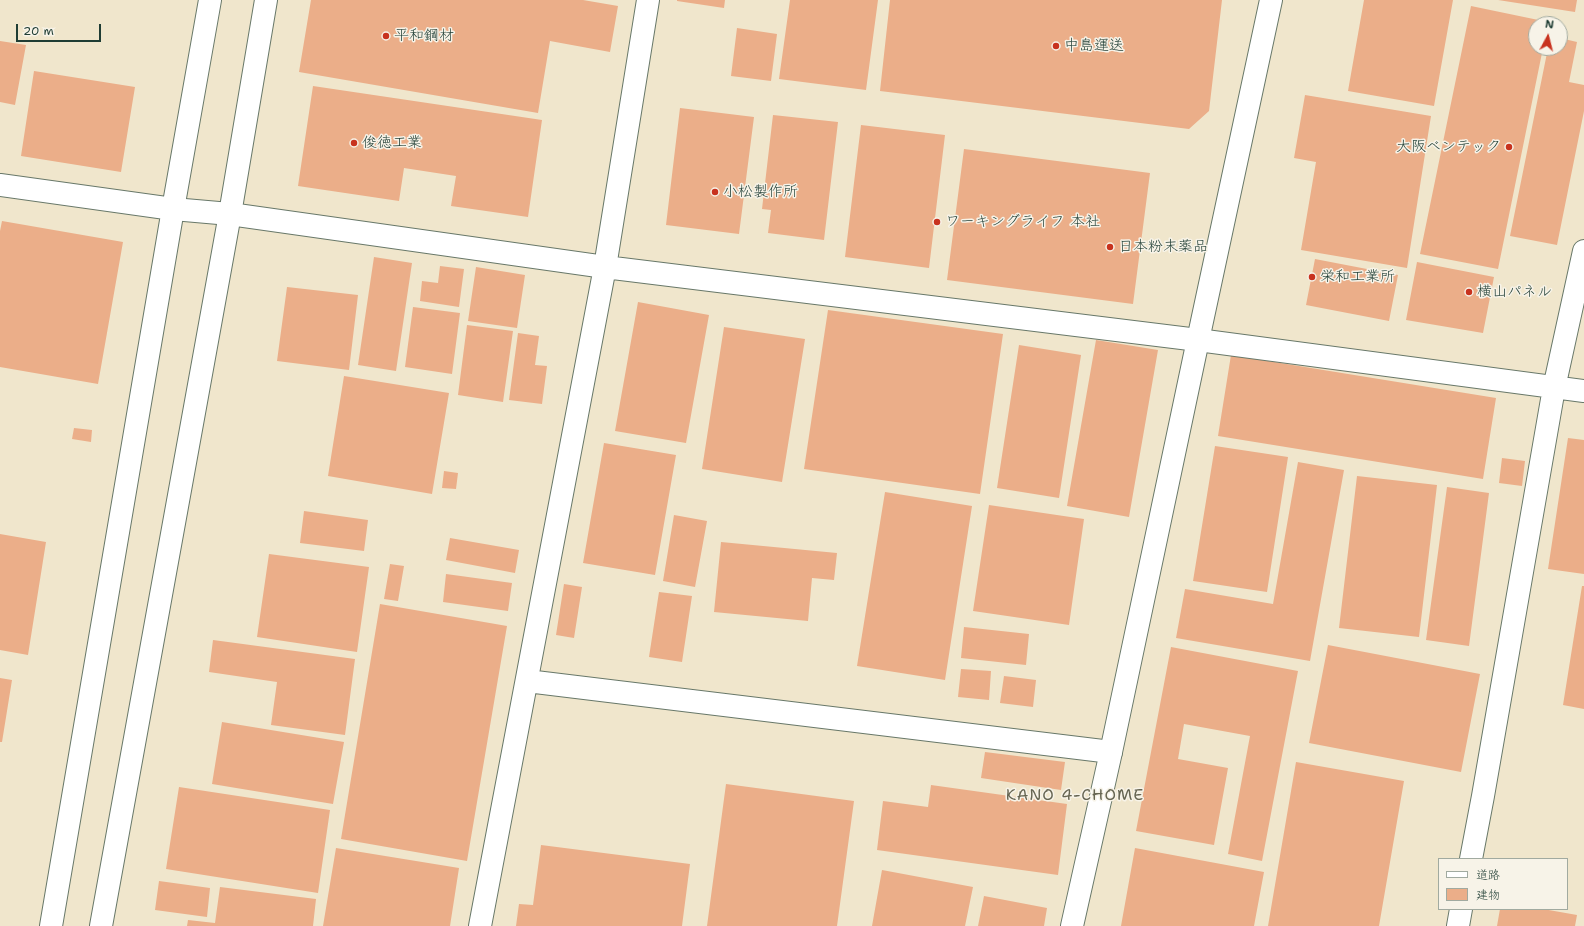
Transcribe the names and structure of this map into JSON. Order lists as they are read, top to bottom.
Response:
{
  "districts": ["KANO 4-CHOME"],
  "places": [
    "平和鋼材",
    "中島運送",
    "俊徳工業",
    "大阪ベンテック",
    "小松製作所",
    "ワーキングライフ 本社",
    "日本粉末薬品",
    "栄和工業所",
    "横山パネル"
  ],
  "legend": ["道路", "建物"],
  "scale_bar": "20 m",
  "north": "top"
}
